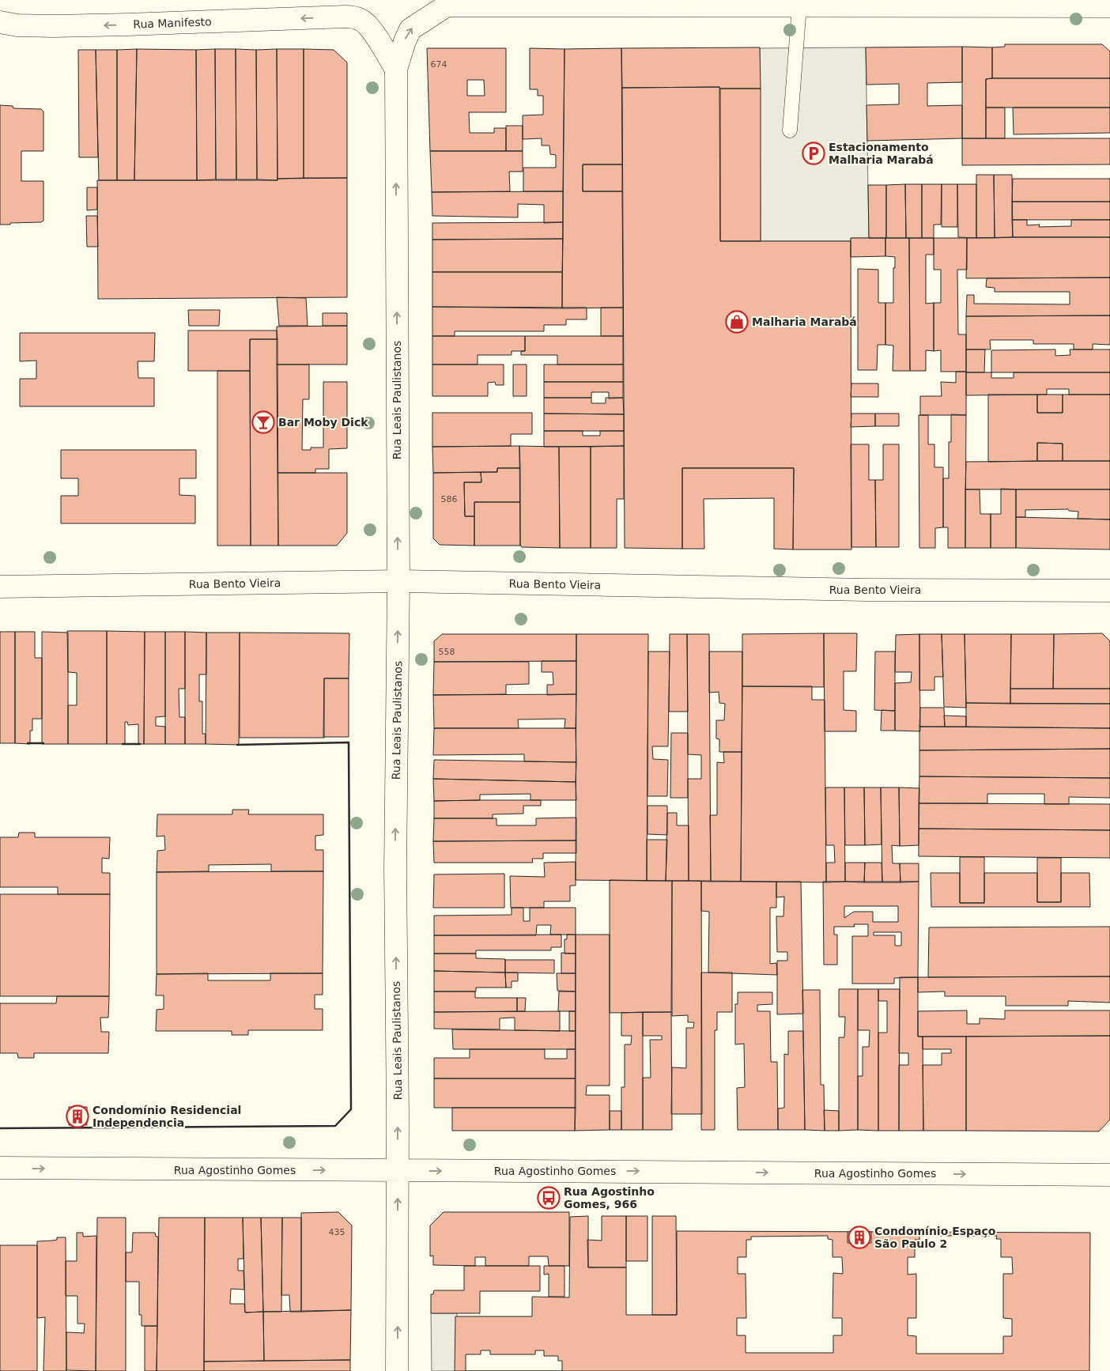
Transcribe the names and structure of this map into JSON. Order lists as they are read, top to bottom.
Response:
{
  "streets": {
    "street": [
      "Rua Manifesto",
      "Rua Leais Paulistanos",
      "Rua Bento Vieira",
      "Rua Agostinho Gomes"
    ]
  },
  "crossings": [
    ["Rua Manifesto", "Rua Leais Paulistanos"],
    ["Rua Leais Paulistanos", "Rua Bento Vieira"],
    ["Rua Leais Paulistanos", "Rua Agostinho Gomes"]
  ],
  "one_way": ["Rua Manifesto", "Rua Leais Paulistanos", "Rua Agostinho Gomes"],
  "places": {
    "parking": ["Estacionamento Malharia Marabá"],
    "shop": ["Malharia Marabá"],
    "bar": ["Bar Moby Dick"],
    "building": ["Condomínio Residencial Independencia", "Condomínio Espaço São Paulo 2"],
    "bus stop": ["Rua Agostinho Gomes, 966"]
  },
  "house_numbers": [
    "674",
    "586",
    "558",
    "435"
  ]
}
